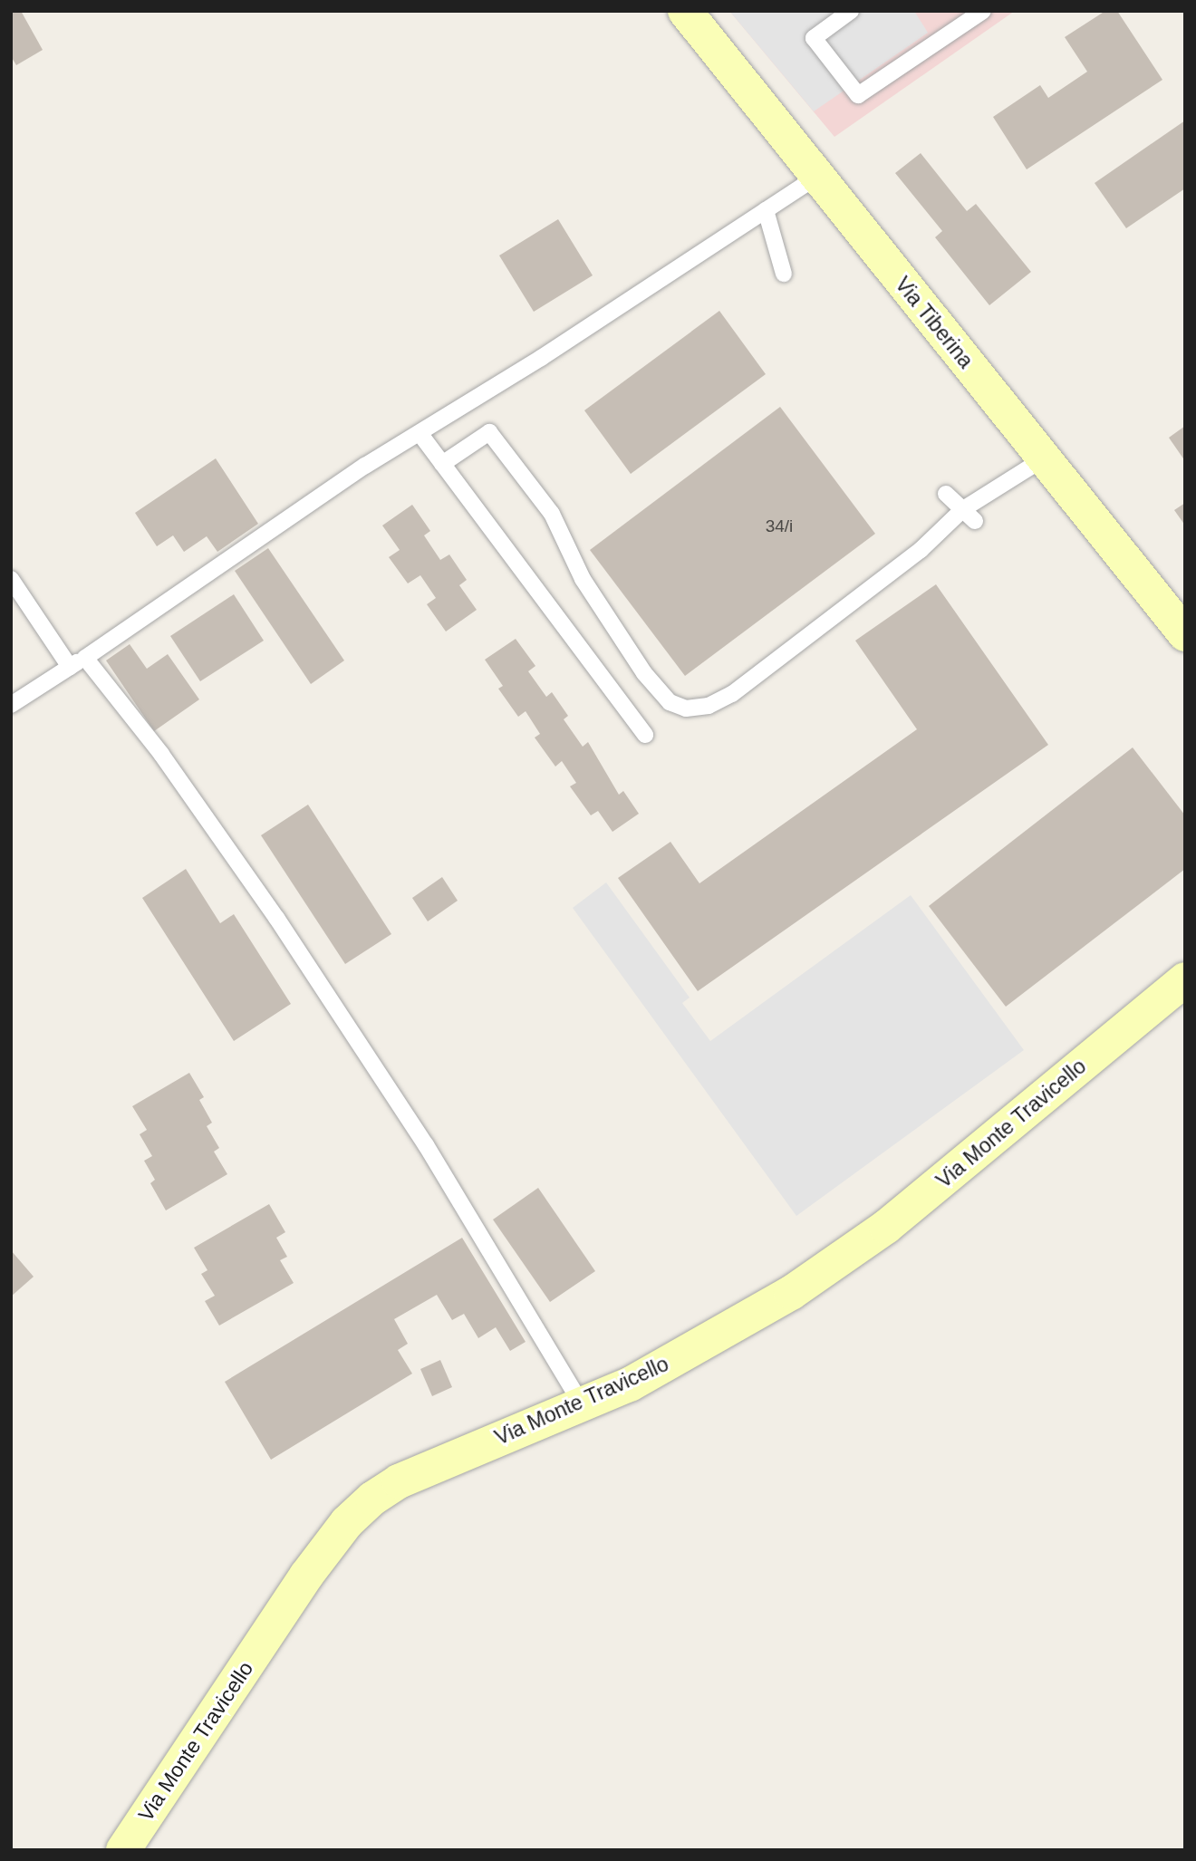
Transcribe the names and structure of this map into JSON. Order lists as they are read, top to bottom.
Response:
{
  "streets": {
    "street": ["Via Tiberina", "Via Monte Travicello"]
  },
  "house_numbers": ["34/i"]
}
